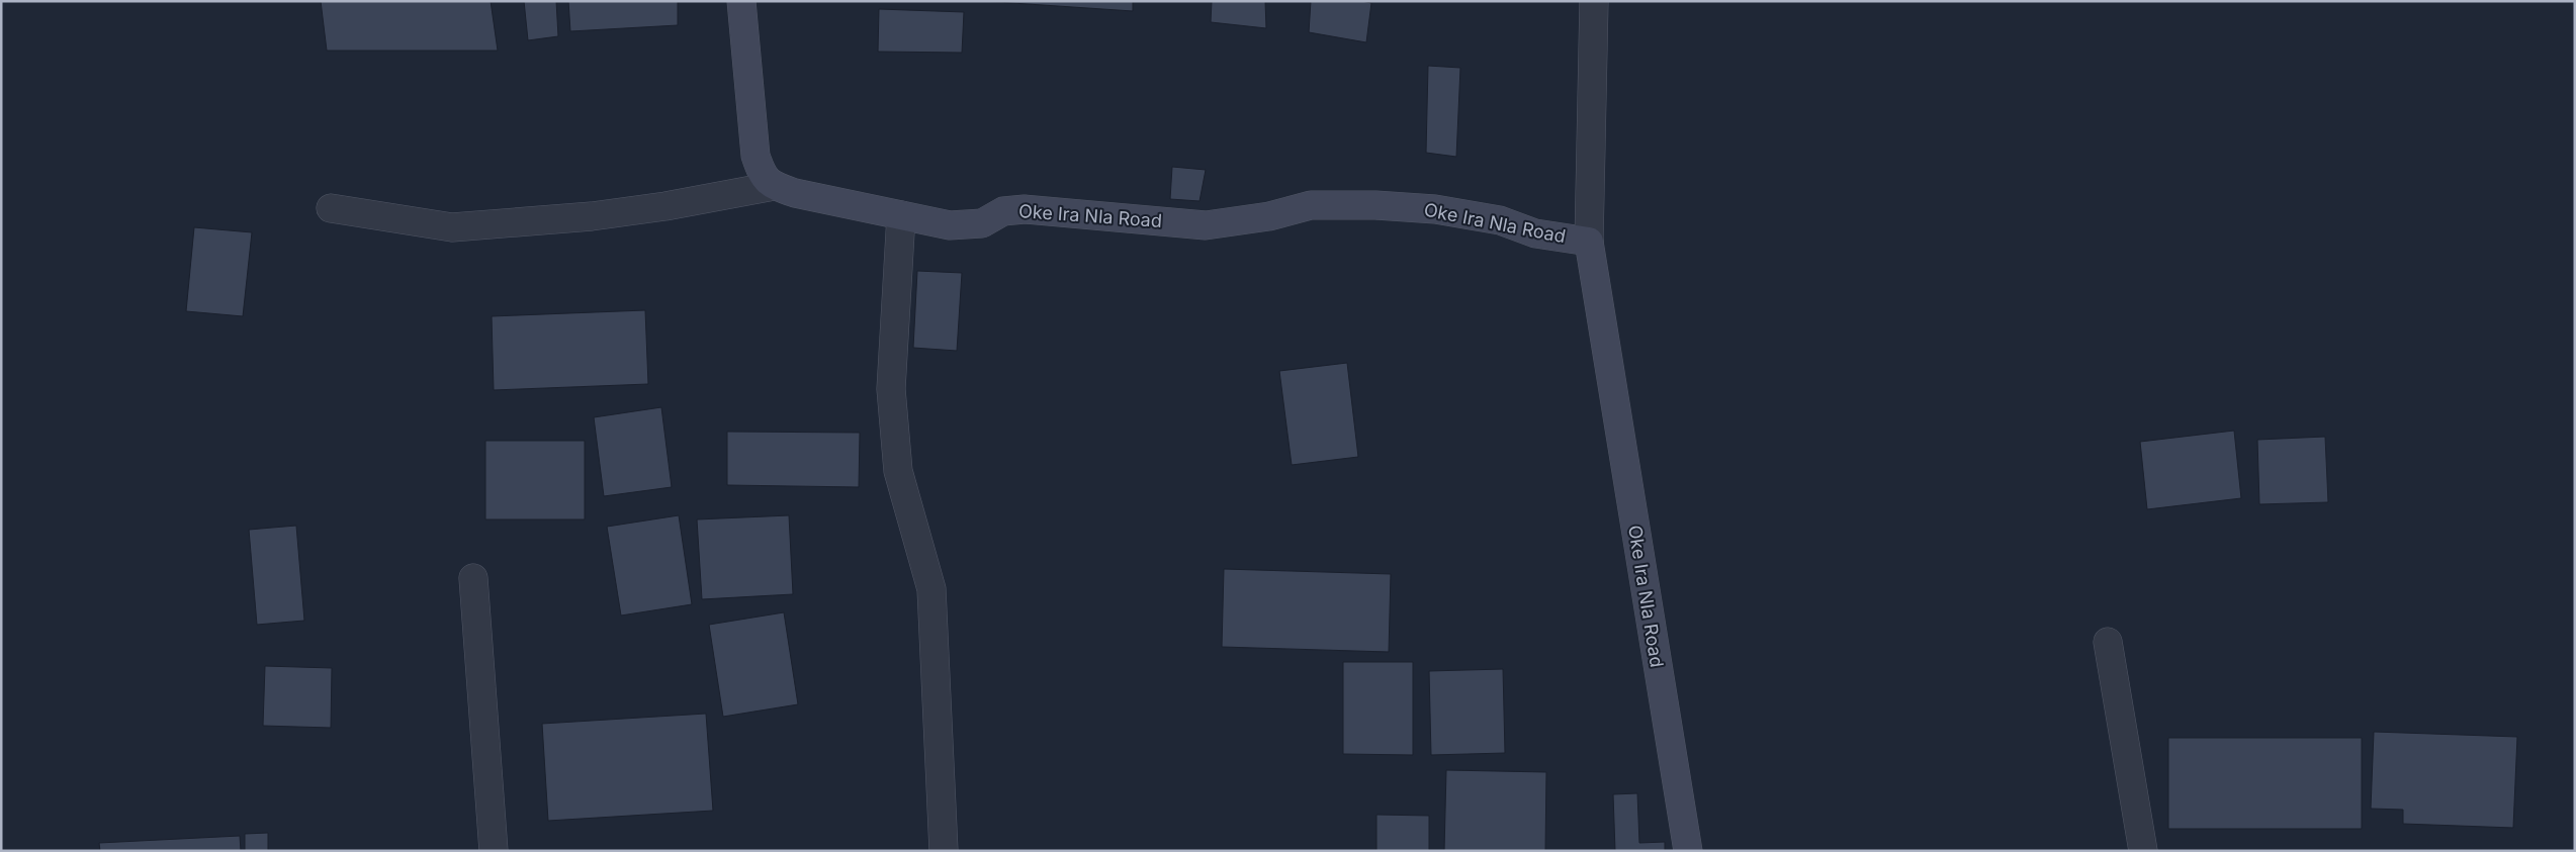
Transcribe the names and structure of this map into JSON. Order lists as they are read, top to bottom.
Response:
{
  "streets": {
    "street": ["Oke Ira Nla Road"]
  }
}
